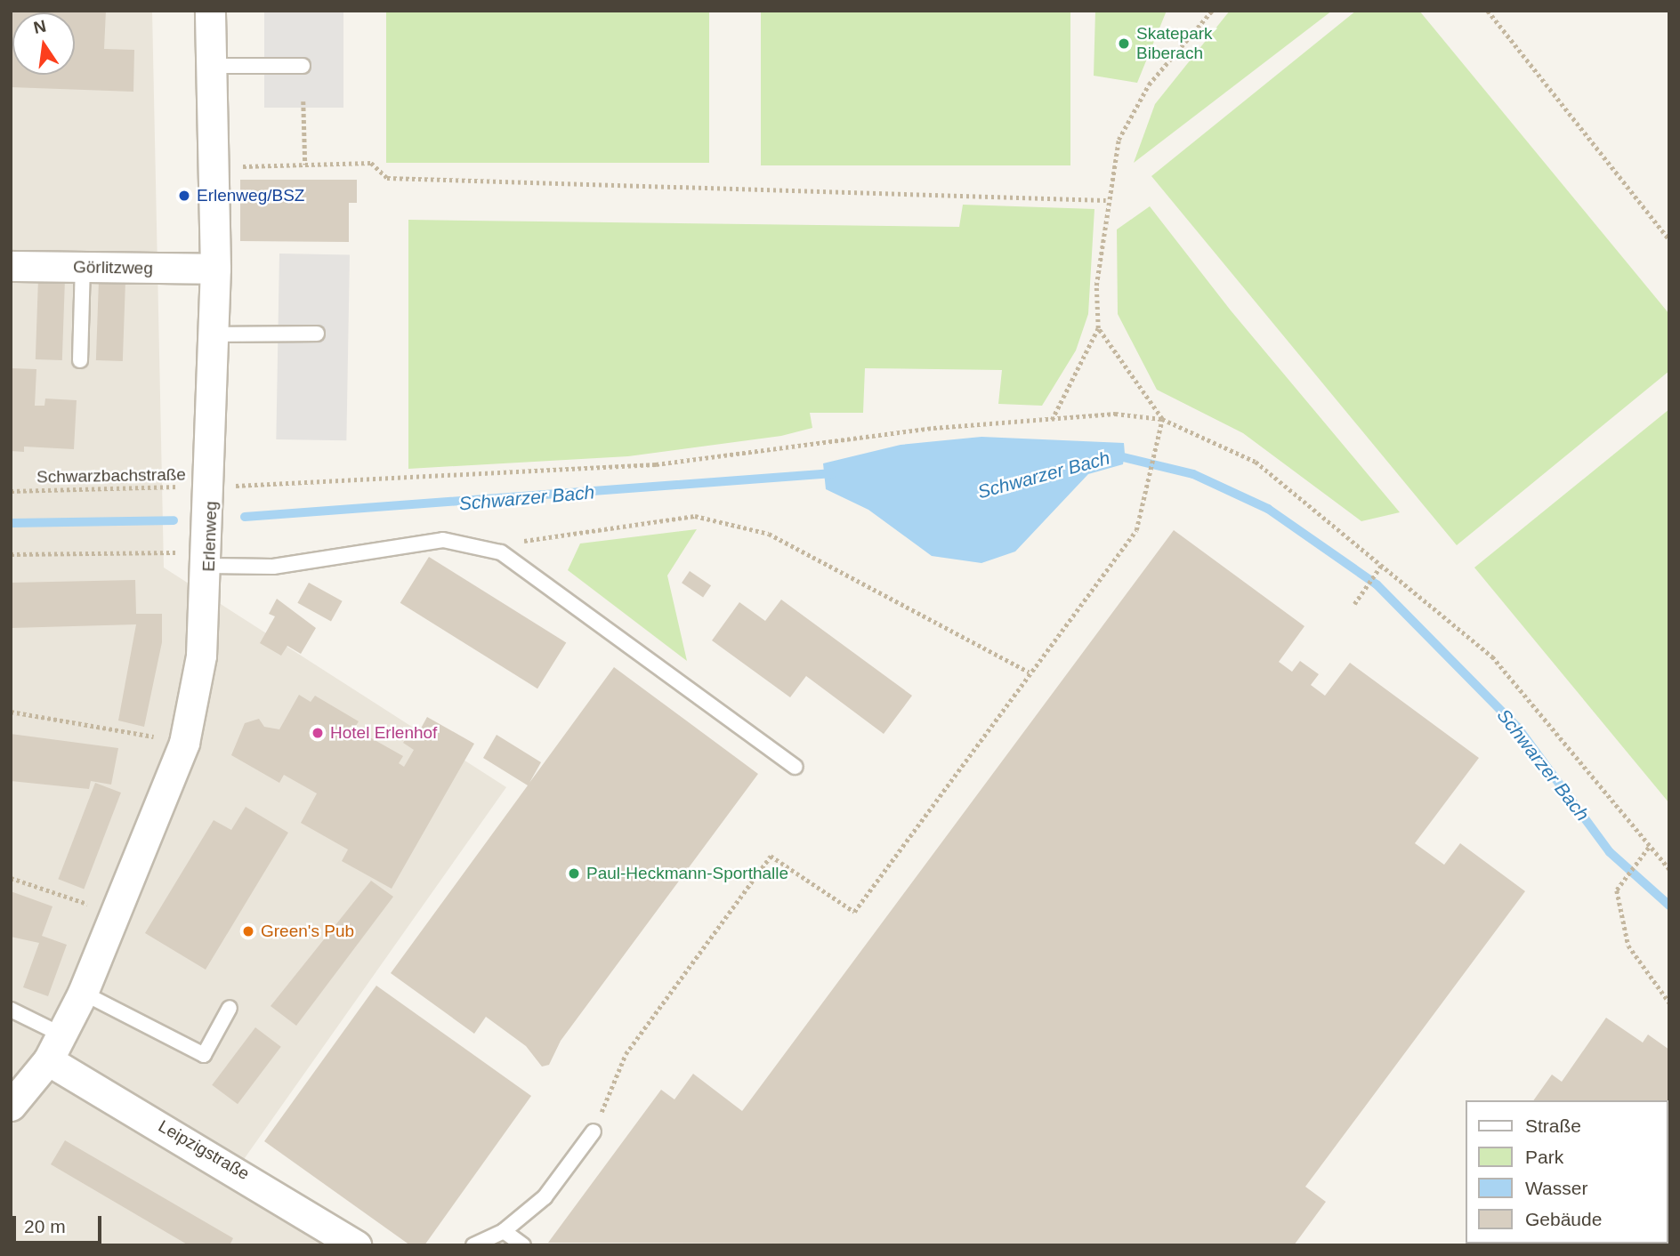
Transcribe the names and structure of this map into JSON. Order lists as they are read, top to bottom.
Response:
{
  "streets": {
    "street": ["Görlitzweg", "Erlenweg", "Leipzigstraße"],
    "path": ["Schwarzbachstraße"]
  },
  "crossings": [
    ["Görlitzweg", "Erlenweg"],
    ["Schwarzbachstraße", "Erlenweg"],
    ["Erlenweg", "Leipzigstraße"]
  ],
  "water": ["Schwarzer Bach"],
  "places": [
    "Skatepark Biberach",
    "Erlenweg/BSZ",
    "Hotel Erlenhof",
    "Paul-Heckmann-Sporthalle",
    "Green's Pub"
  ],
  "legend": [
    "Straße",
    "Park",
    "Wasser",
    "Gebäude"
  ],
  "scale_bar": "20 m",
  "north": "top"
}
